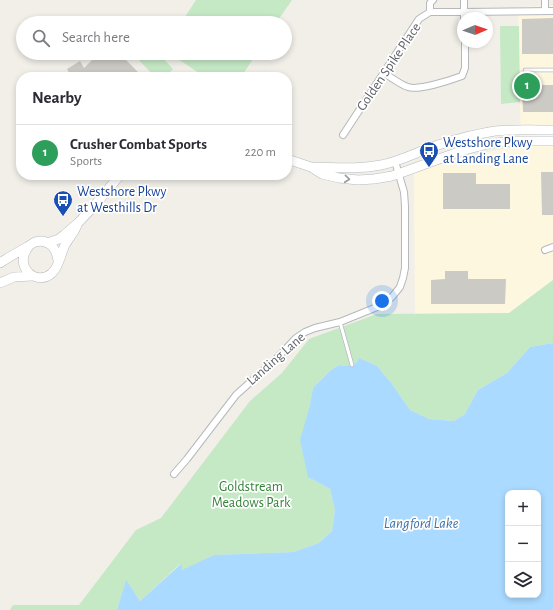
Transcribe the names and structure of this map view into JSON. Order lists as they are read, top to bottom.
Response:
{
  "streets": {
    "street": ["Golden Spike Place", "Landing Lane"]
  },
  "water": ["Langford Lake"],
  "parks": ["Goldstream Meadows Park"],
  "places": {
    "bus stop": ["Westshore Pkwy at Landing Lane", "Westshore Pkwy at Westhills Dr"]
  },
  "north": "right",
  "page": {
    "search": "Search here",
    "pins": "1",
    "heading": "Nearby",
    "list": [
      {
        "mark": "1",
        "name": "Crusher Combat Sports",
        "note": "Sports",
        "value": "220 m"
      }
    ],
    "map_buttons": ["+", "−"]
  }
}
